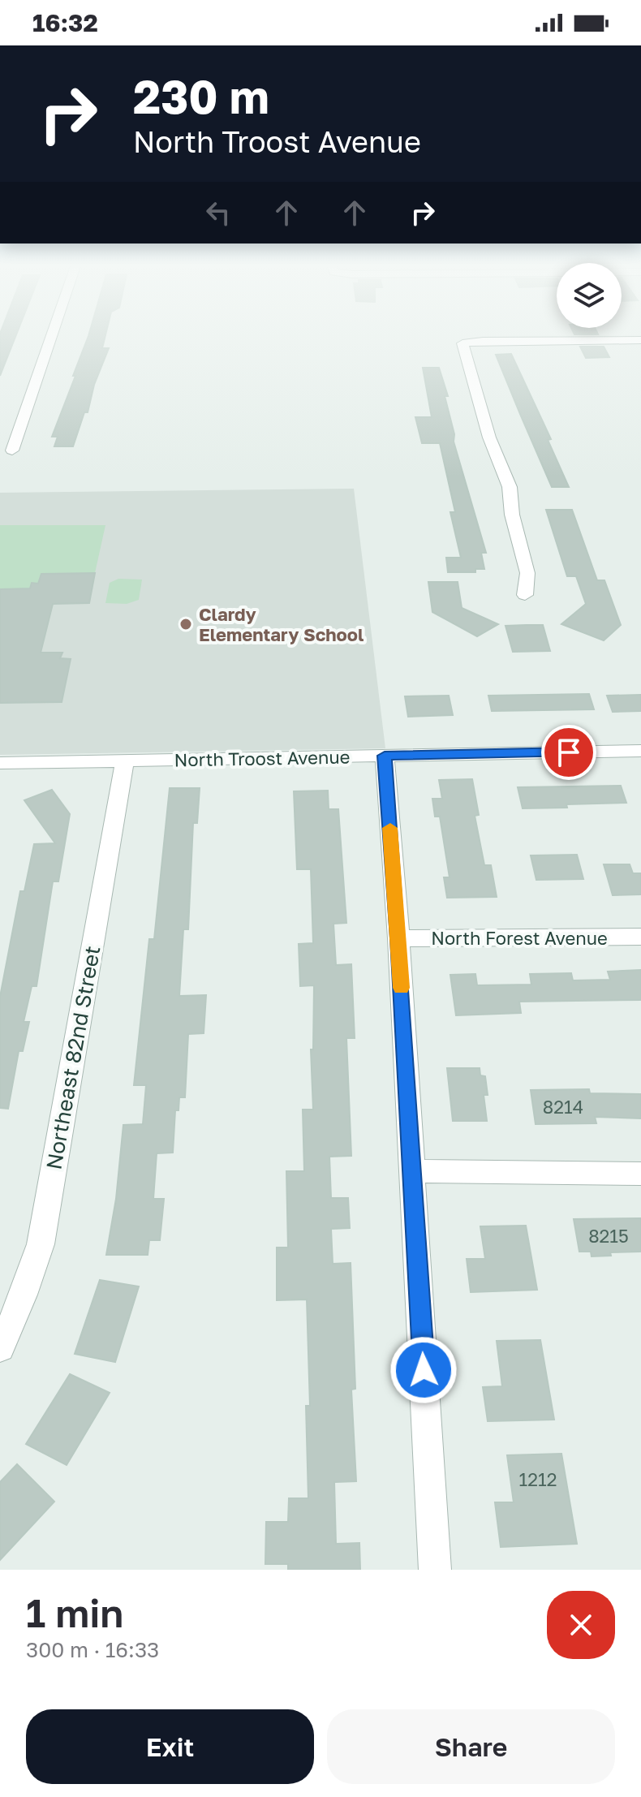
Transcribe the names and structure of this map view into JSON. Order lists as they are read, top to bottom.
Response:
{
  "streets": {
    "street": ["North Troost Avenue", "North Forest Avenue", "Northeast 82nd Street"]
  },
  "crossings": [
    ["North Troost Avenue", "Northeast 82nd Street"]
  ],
  "places": ["Clardy Elementary School"],
  "house_numbers": ["8214", "8215", "1212"],
  "page": {
    "status": "16:32",
    "turn": ["230 m", "North Troost Avenue"],
    "heading": ["1 min", "300 m · 16:33"],
    "buttons": ["Exit", "Share"]
  }
}
